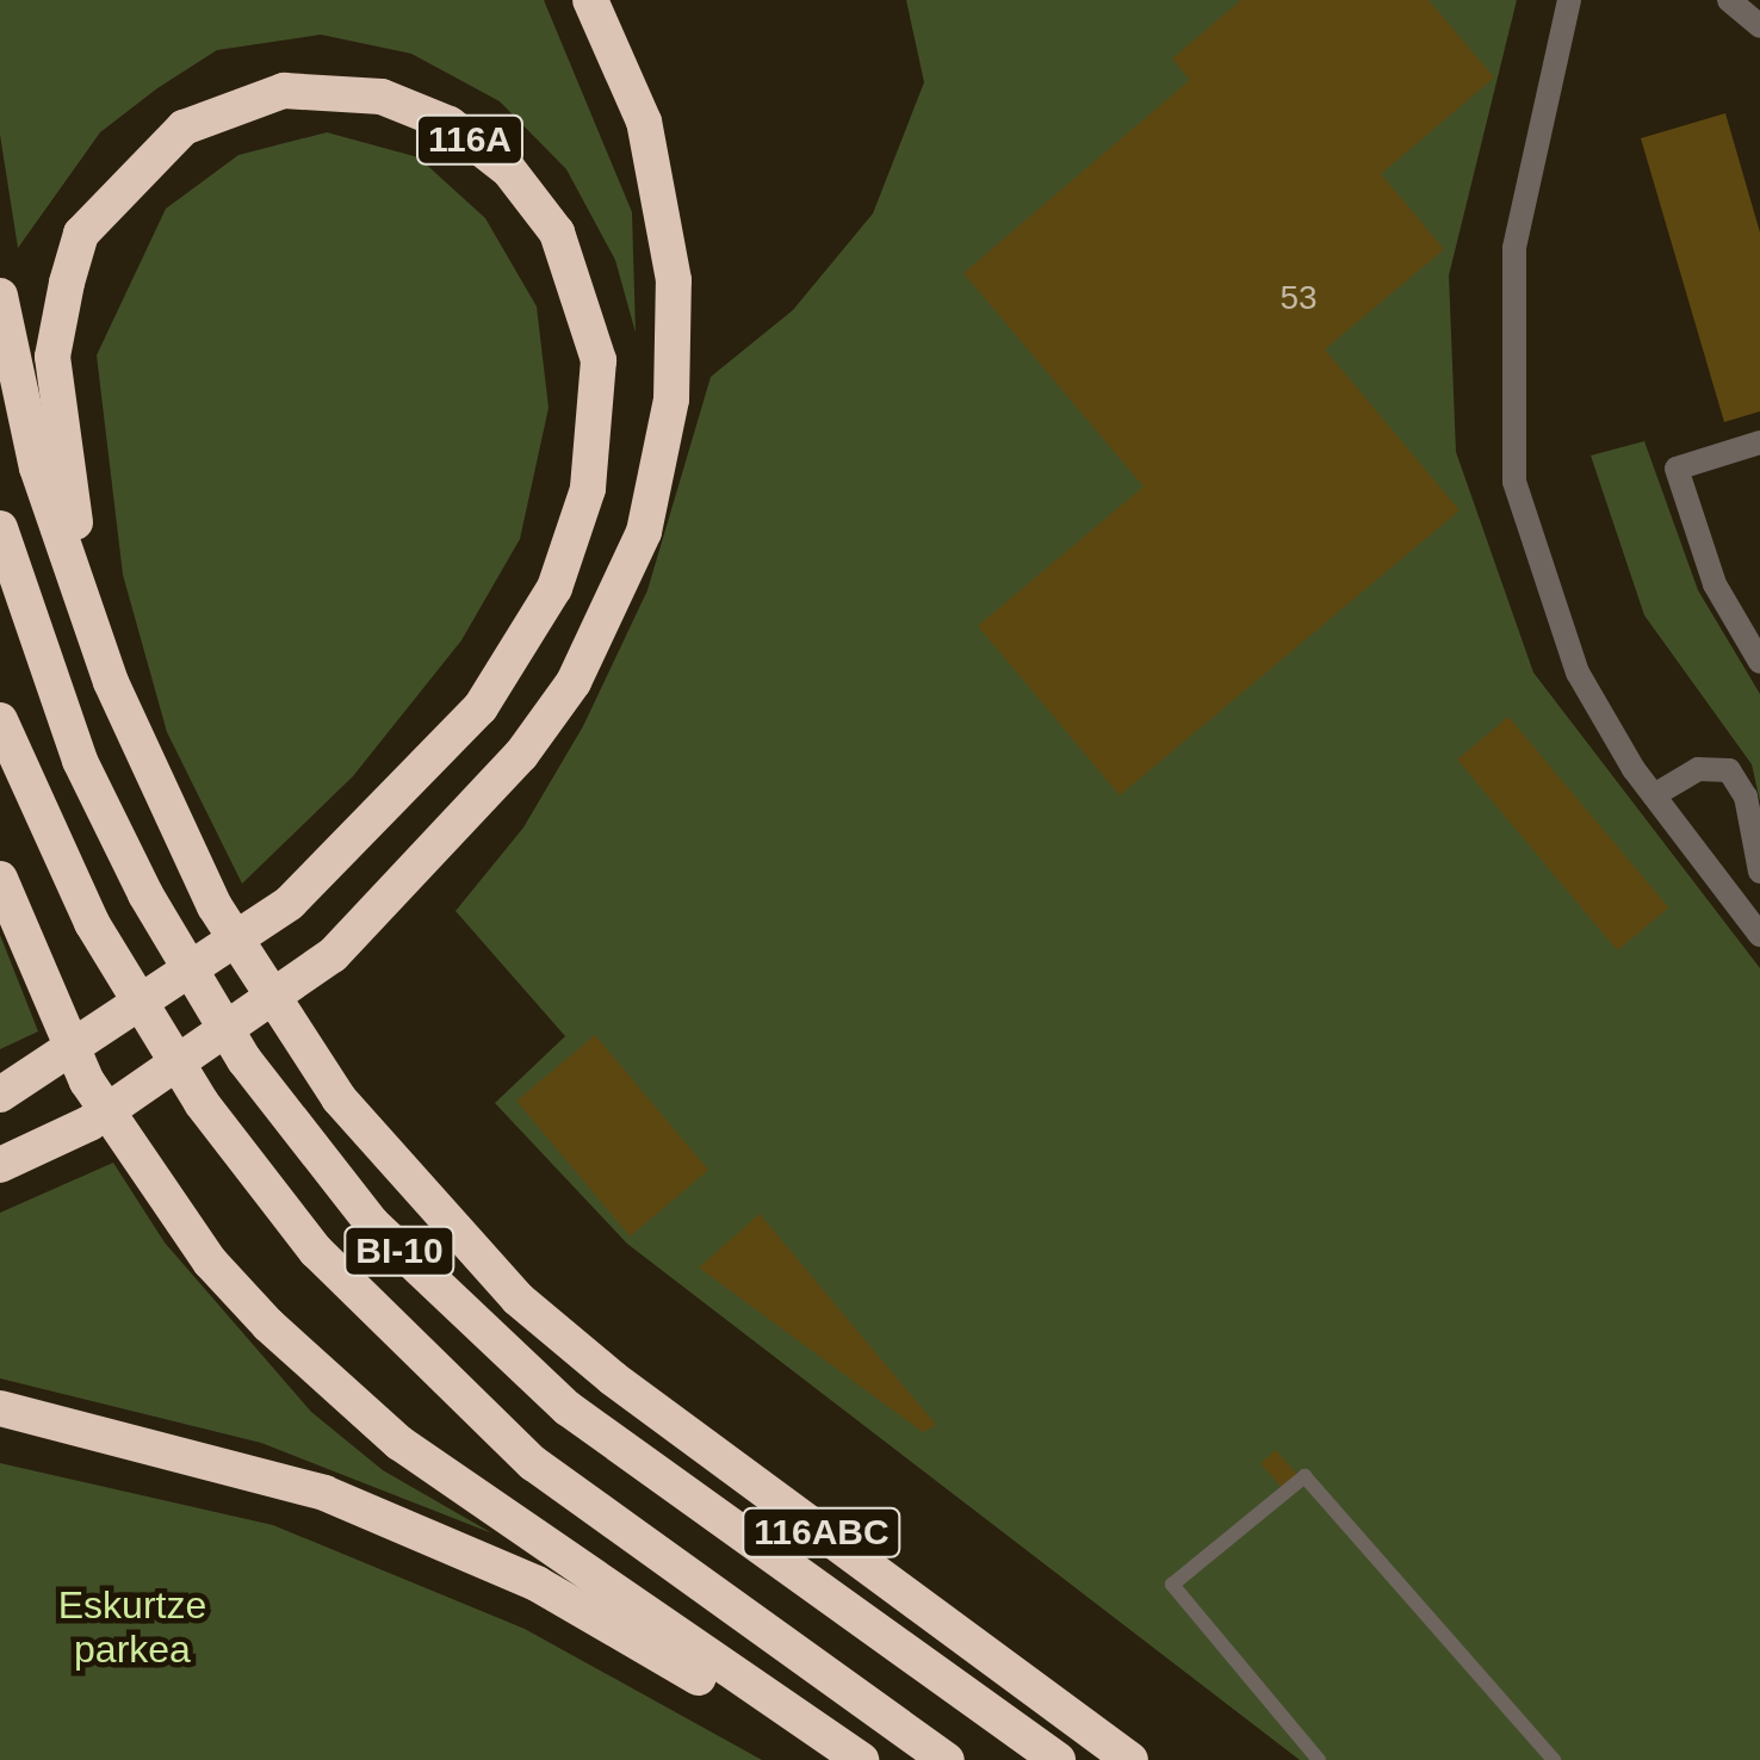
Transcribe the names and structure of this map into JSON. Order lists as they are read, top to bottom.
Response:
{
  "streets": {
    "highway": ["116A", "BI-10", "116ABC"]
  },
  "crossings": [
    ["116A", "116ABC"]
  ],
  "parks": ["Eskurtze parkea"],
  "house_numbers": ["53"]
}
